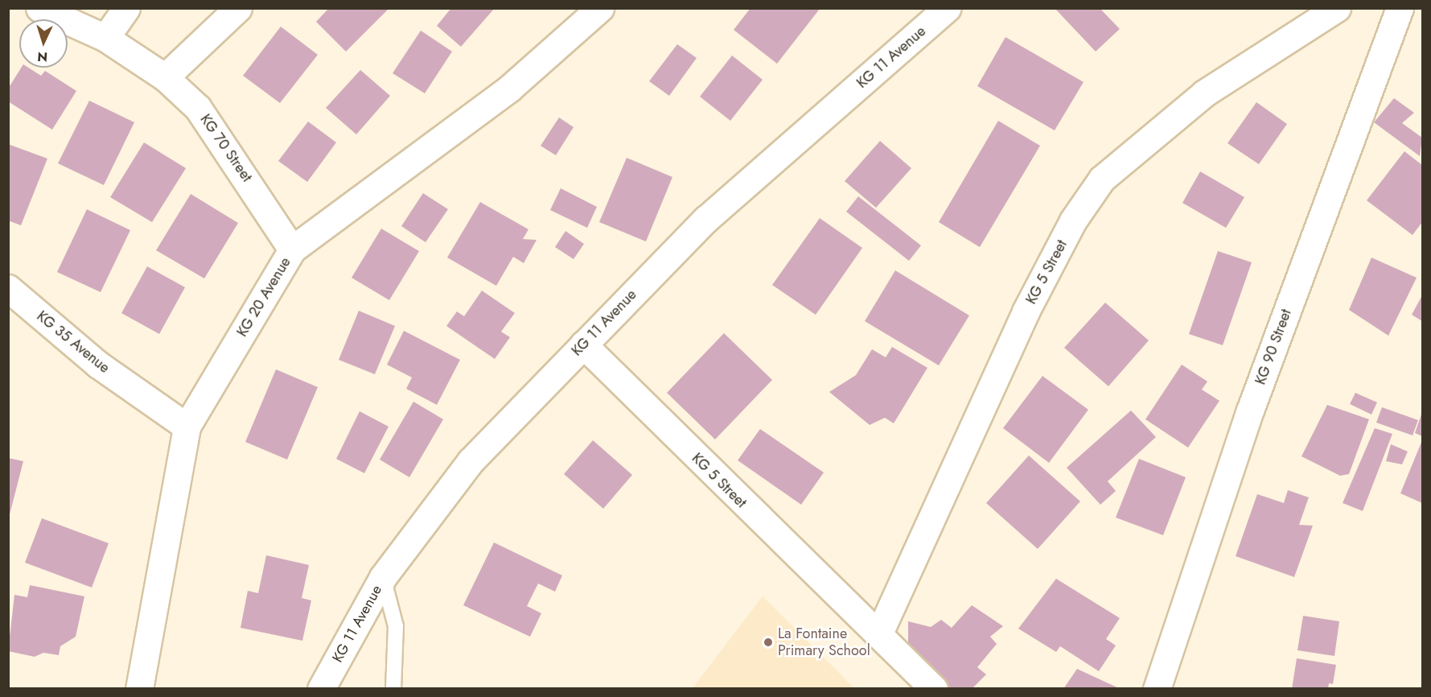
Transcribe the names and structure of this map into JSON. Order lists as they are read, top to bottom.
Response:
{
  "streets": {
    "street": [
      "KG 11 Avenue",
      "KG 70 Street",
      "KG 5 Street",
      "KG 20 Avenue",
      "KG 35 Avenue",
      "KG 90 Street"
    ]
  },
  "crossings": [
    ["KG 11 Avenue", "KG 5 Street"],
    ["KG 70 Street", "KG 20 Avenue"],
    ["KG 20 Avenue", "KG 35 Avenue"]
  ],
  "places": ["La Fontaine Primary School"],
  "north": "bottom"
}
